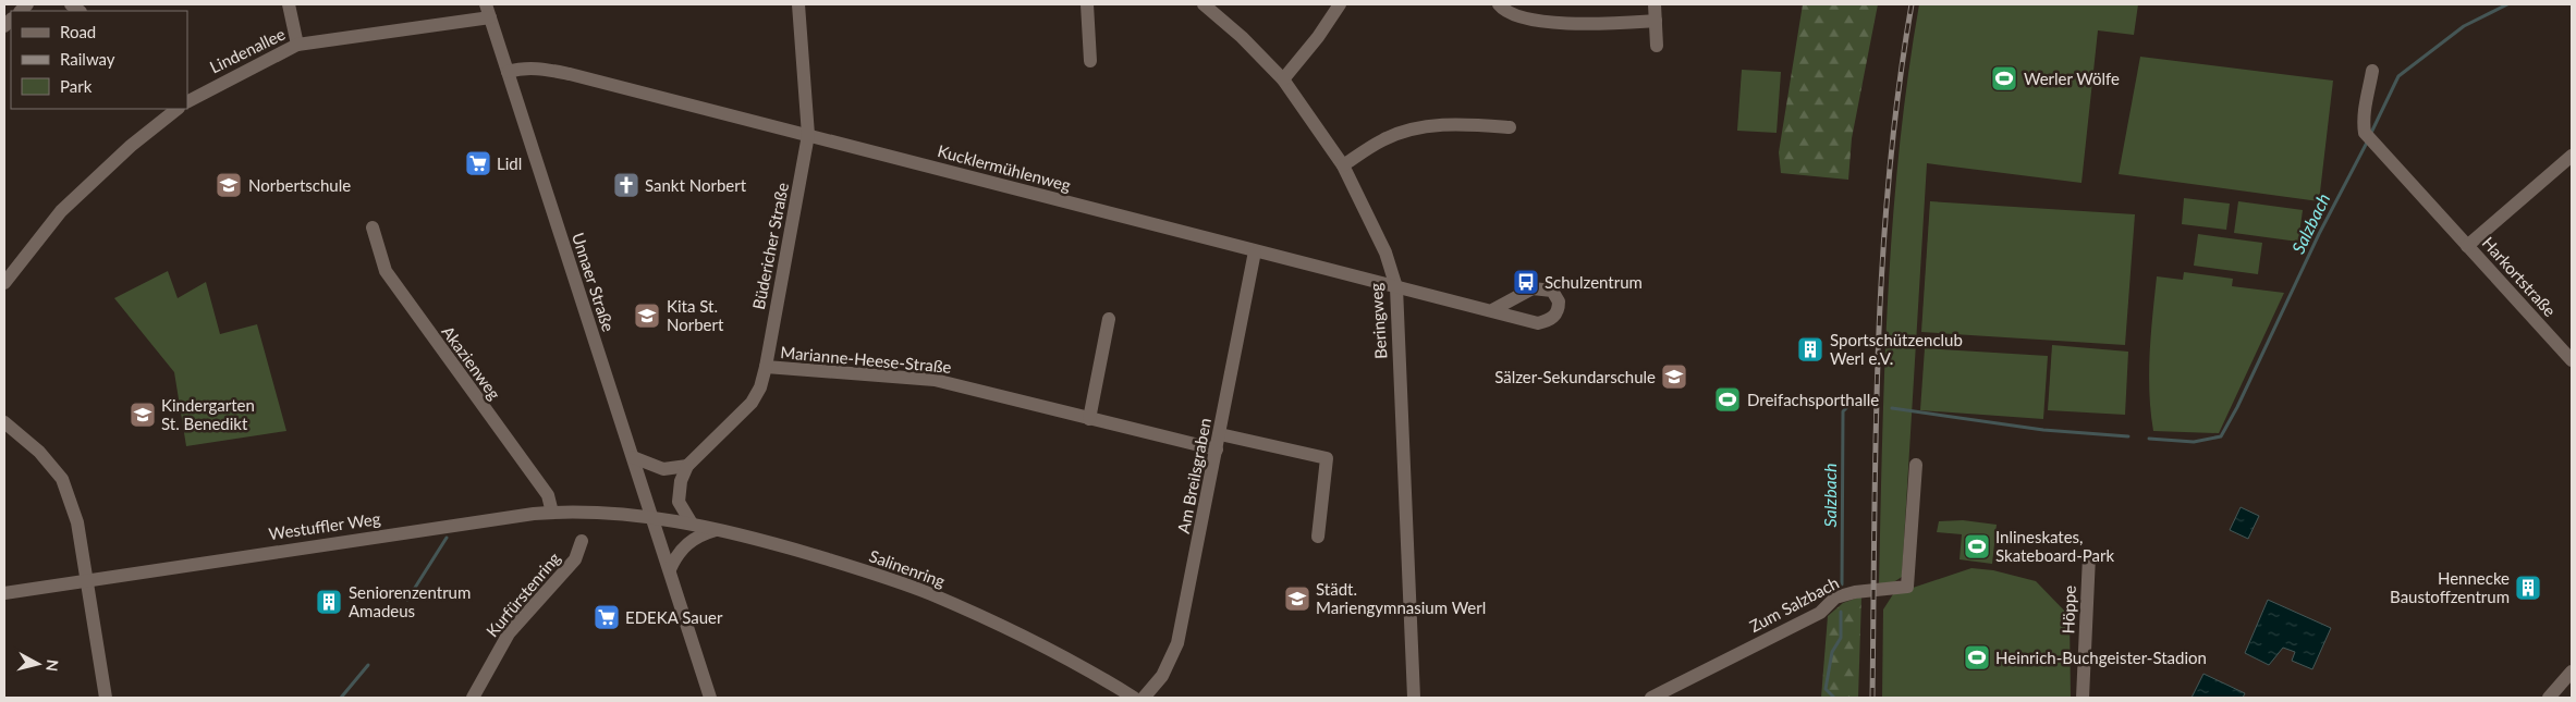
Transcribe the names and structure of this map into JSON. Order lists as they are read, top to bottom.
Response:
{
  "streets": {
    "street": [
      "Lindenallee",
      "Kucklermühlenweg",
      "Büdericher Straße",
      "Harkortstraße",
      "Unnaer Straße",
      "Beringweg",
      "Marianne-Heese-Straße",
      "Akazienweg",
      "Am Breilsgraben",
      "Westuffler Weg",
      "Salinenring",
      "Kurfürstenring",
      "Zum Salzbach",
      "Höppe"
    ]
  },
  "crossings": [
    ["Lindenallee", "Unnaer Straße"],
    ["Kucklermühlenweg", "Büdericher Straße"],
    ["Kucklermühlenweg", "Unnaer Straße"],
    ["Kucklermühlenweg", "Beringweg"],
    ["Kucklermühlenweg", "Am Breilsgraben"],
    ["Büdericher Straße", "Marianne-Heese-Straße"],
    ["Büdericher Straße", "Salinenring"],
    ["Unnaer Straße", "Westuffler Weg"],
    ["Unnaer Straße", "Salinenring"],
    ["Marianne-Heese-Straße", "Am Breilsgraben"],
    ["Akazienweg", "Westuffler Weg"],
    ["Westuffler Weg", "Salinenring"]
  ],
  "water": ["Salzbach"],
  "places": {
    "sports": [
      "Werler Wölfe",
      "Dreifachsporthalle",
      "Inlineskates, Skateboard-Park",
      "Heinrich-Buchgeister-Stadion"
    ],
    "supermarket": ["Lidl", "EDEKA Sauer"],
    "school or university": [
      "Norbertschule",
      "Kita St. Norbert",
      "Sälzer-Sekundarschule",
      "Kindergarten St. Benedikt",
      "Städt. Mariengymnasium Werl"
    ],
    "church": ["Sankt Norbert"],
    "bus stop": ["Schulzentrum"],
    "building": ["Sportschützenclub Werl e.V.", "Hennecke Baustoffzentrum", "Seniorenzentrum Amadeus"]
  },
  "legend": ["Road", "Railway", "Park"],
  "north": "right"
}
